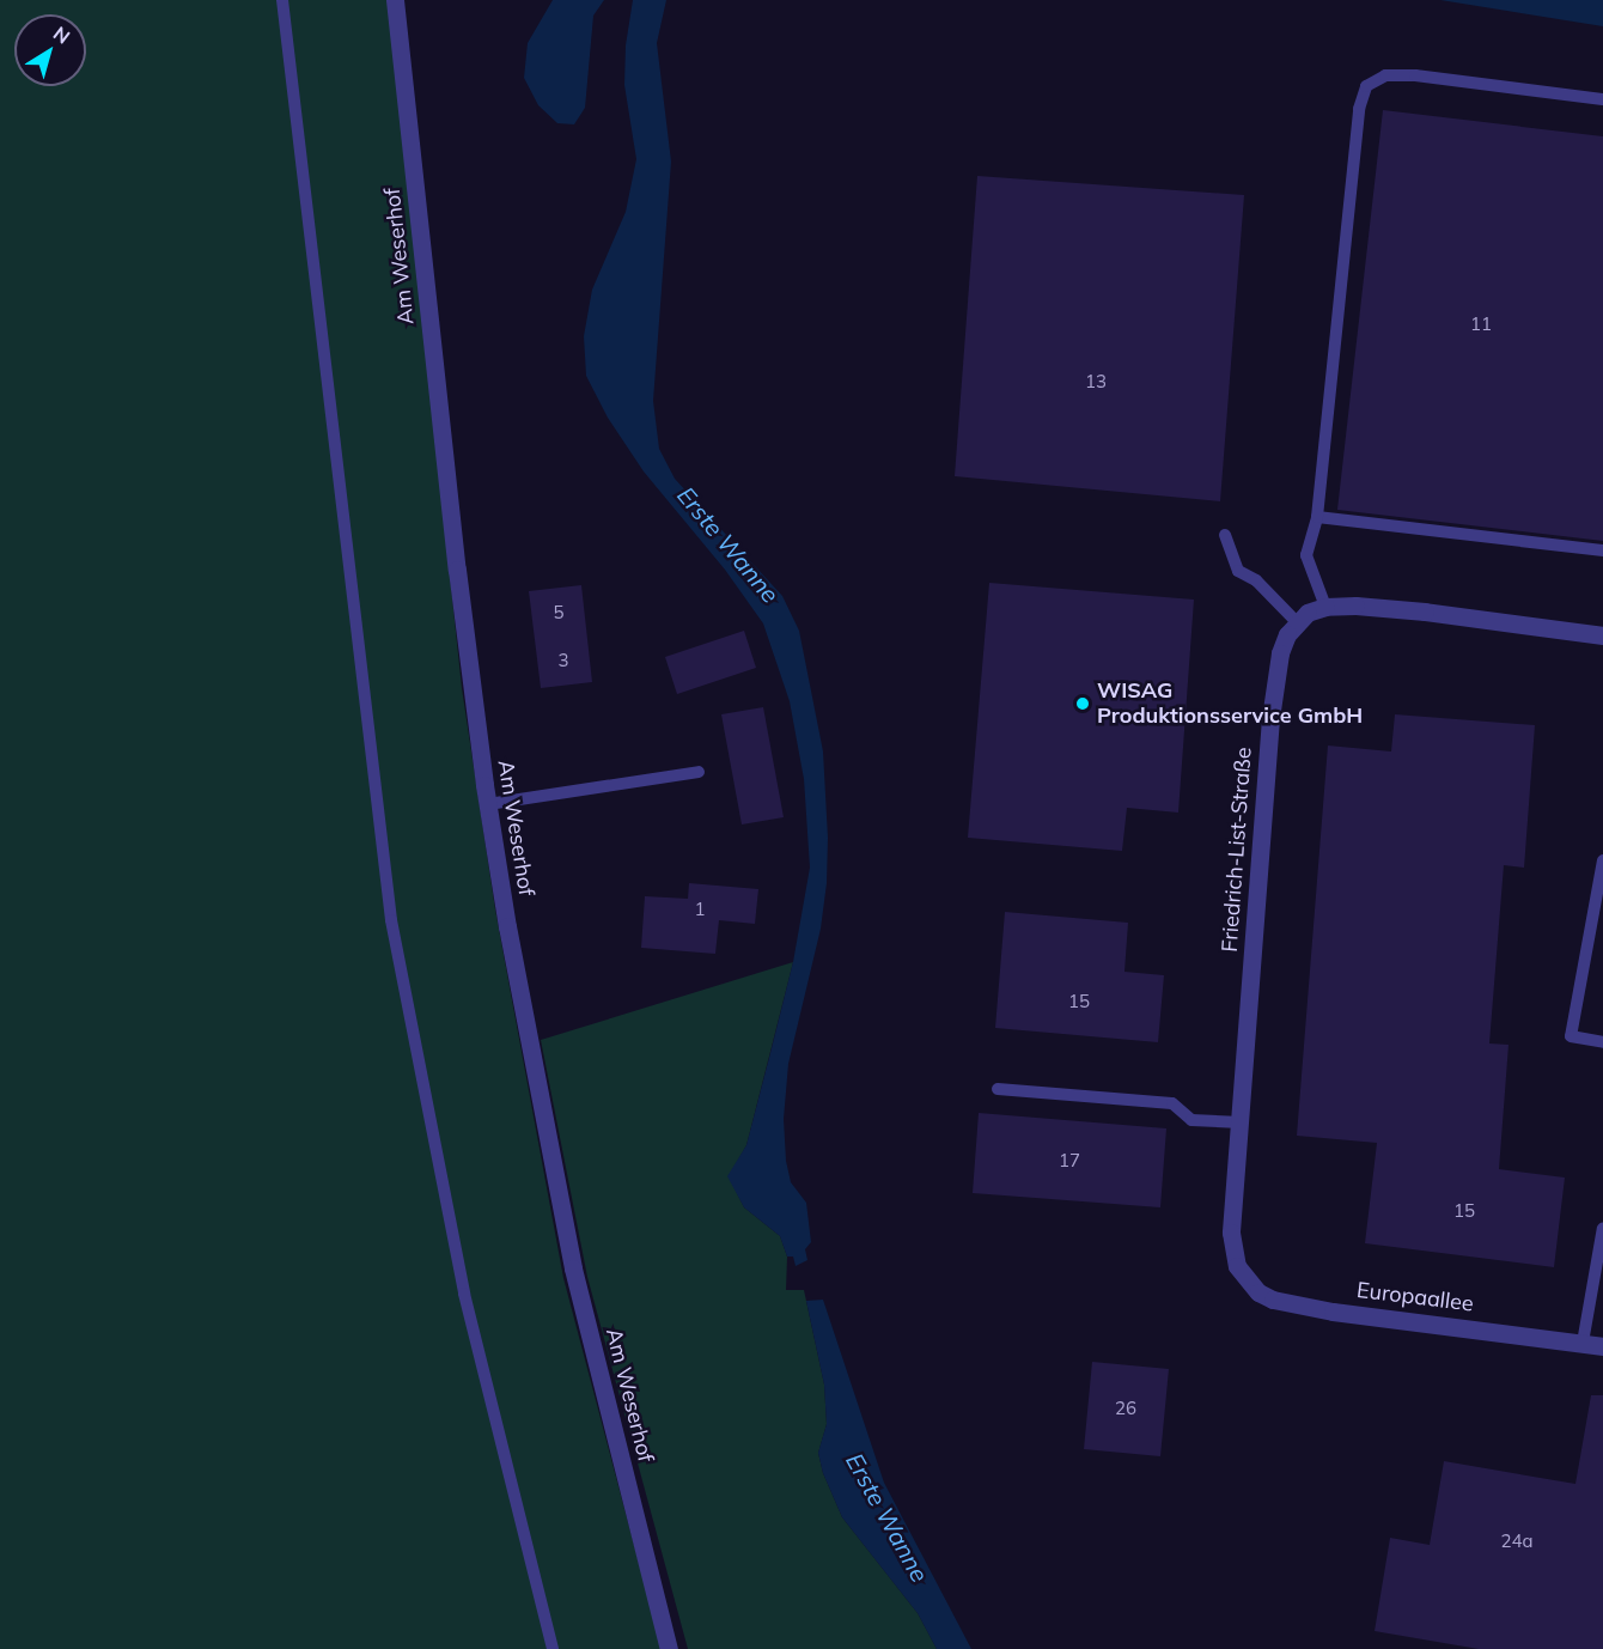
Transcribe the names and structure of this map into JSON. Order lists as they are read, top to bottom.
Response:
{
  "streets": {
    "street": ["Am Weserhof", "Friedrich-List-Straße", "Europaallee"]
  },
  "crossings": [
    ["Friedrich-List-Straße", "Europaallee"]
  ],
  "water": ["Erste Wanne"],
  "places": ["WISAG Produktionsservice GmbH"],
  "house_numbers": [
    "11",
    "13",
    "5",
    "3",
    "1",
    "15",
    "17",
    "15",
    "26",
    "24a"
  ],
  "north": "top right"
}
